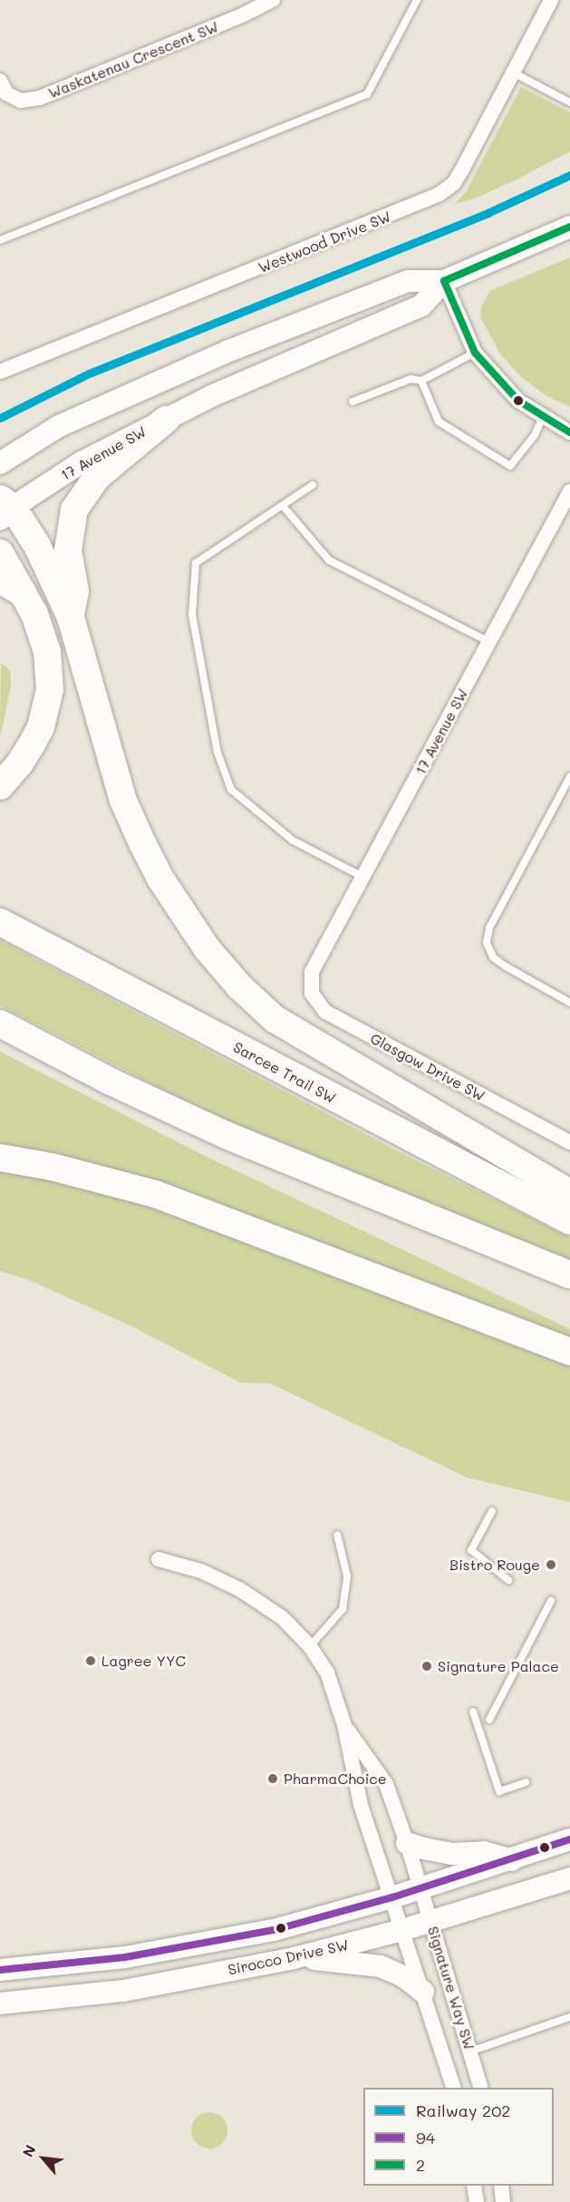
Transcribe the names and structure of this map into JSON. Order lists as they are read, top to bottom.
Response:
{
  "streets": {
    "highway": ["Sarcee Trail SW"],
    "street": [
      "Waskatenau Crescent SW",
      "Westwood Drive SW",
      "17 Avenue SW",
      "Glasgow Drive SW",
      "Sirocco Drive SW",
      "Signature Way SW"
    ]
  },
  "crossings": [
    ["17 Avenue SW", "Glasgow Drive SW"],
    ["Sirocco Drive SW", "Signature Way SW"]
  ],
  "places": [
    "Bistro Rouge",
    "Lagree YYC",
    "Signature Palace",
    "PharmaChoice"
  ],
  "lines": ["rail line 202", "transit line 2", "transit line 94"],
  "legend": ["Railway 202", "94", "2"],
  "north": "top left"
}
